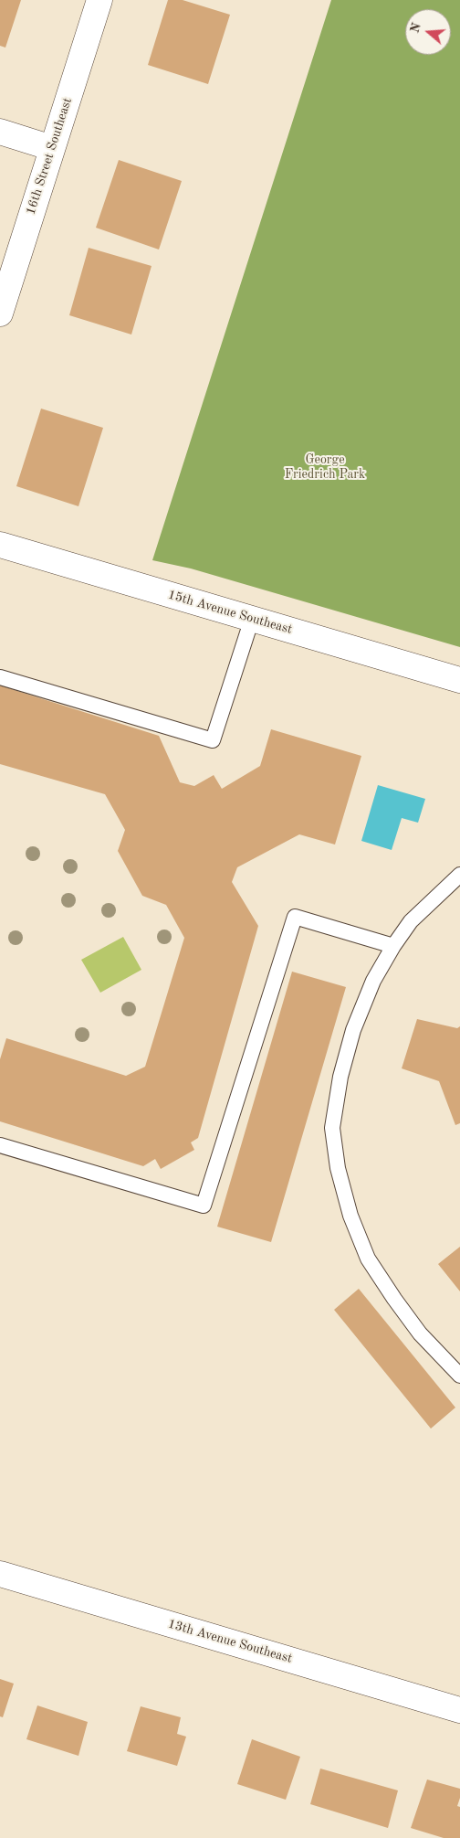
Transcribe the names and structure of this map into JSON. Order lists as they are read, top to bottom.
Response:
{
  "streets": {
    "street": ["16th Street Southeast", "15th Avenue Southeast", "13th Avenue Southeast"]
  },
  "parks": ["George Friedrich Park"],
  "north": "left"
}
